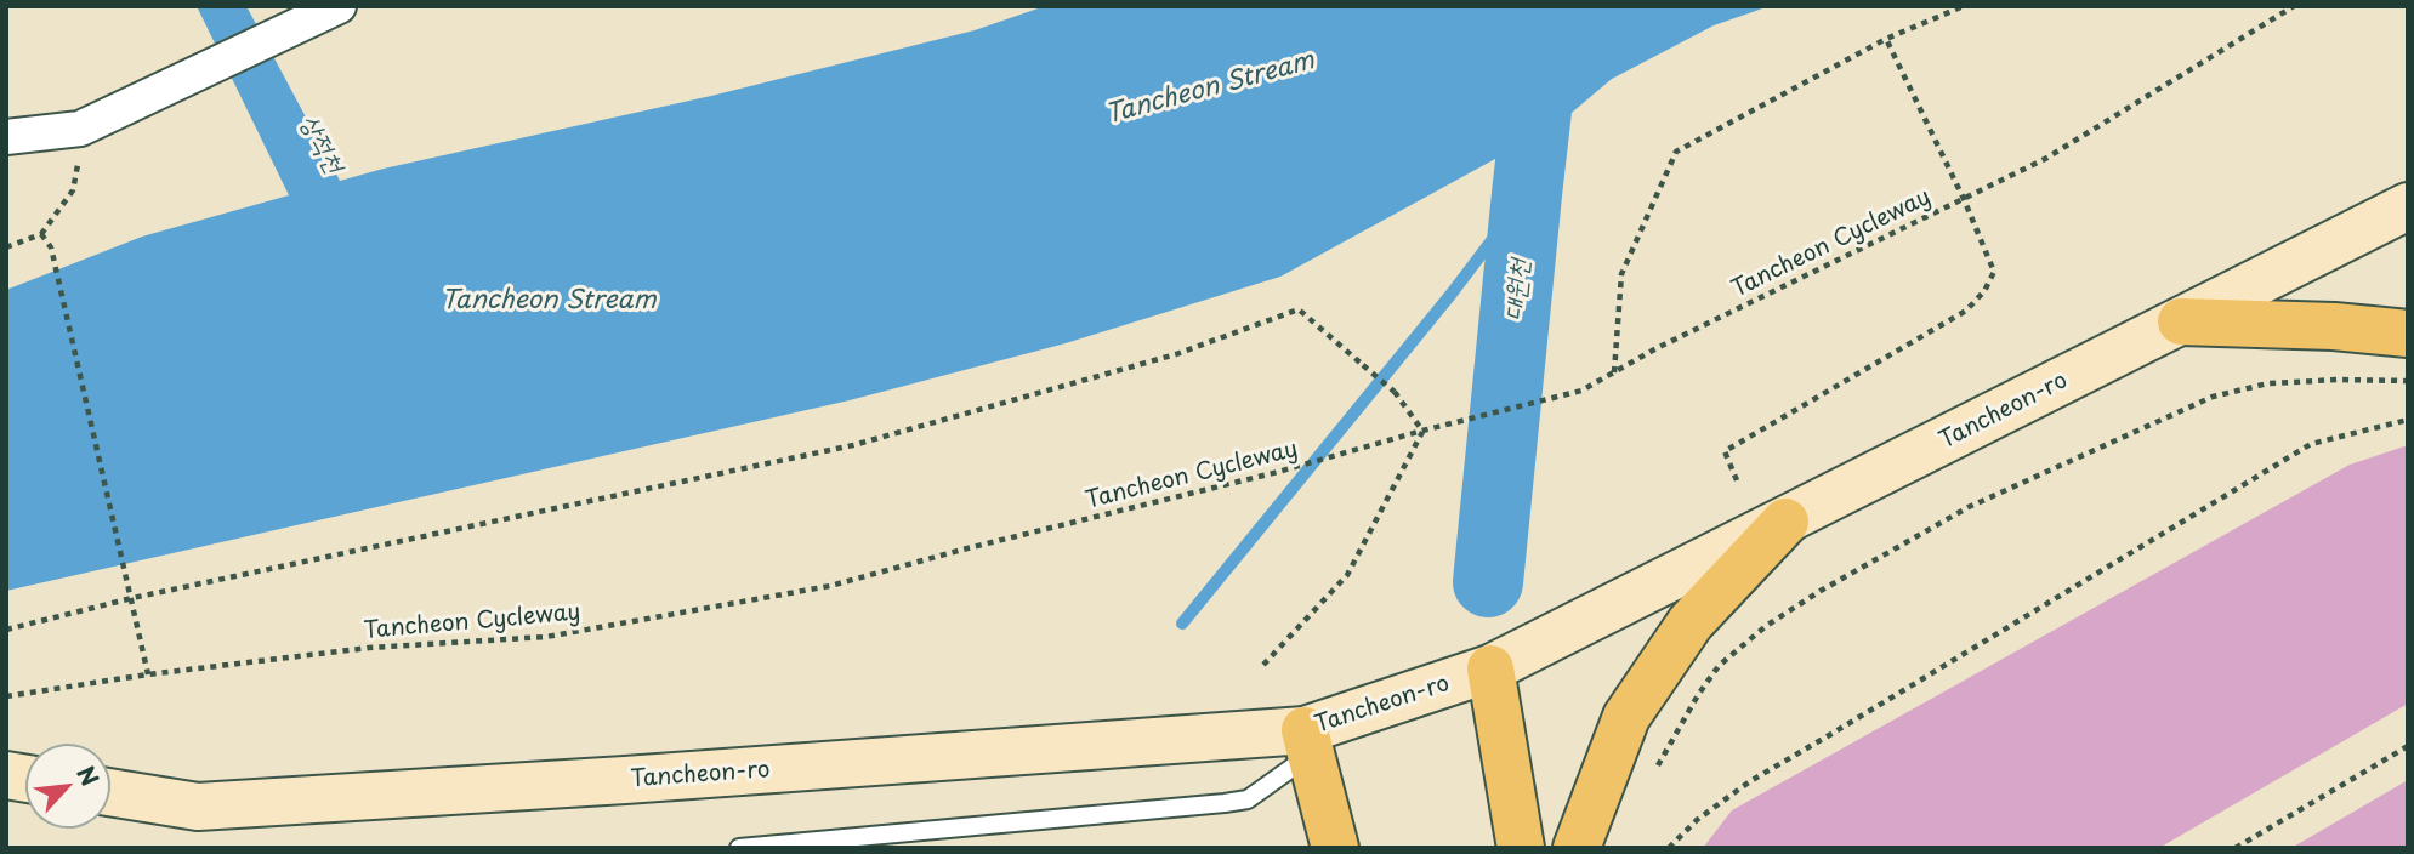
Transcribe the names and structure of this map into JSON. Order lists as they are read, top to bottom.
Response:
{
  "streets": {
    "main road": ["Tancheon-ro"],
    "path": ["Tancheon Cycleway"]
  },
  "water": ["Tancheon Stream", "상적천", "대원천"],
  "north": "top right"
}
